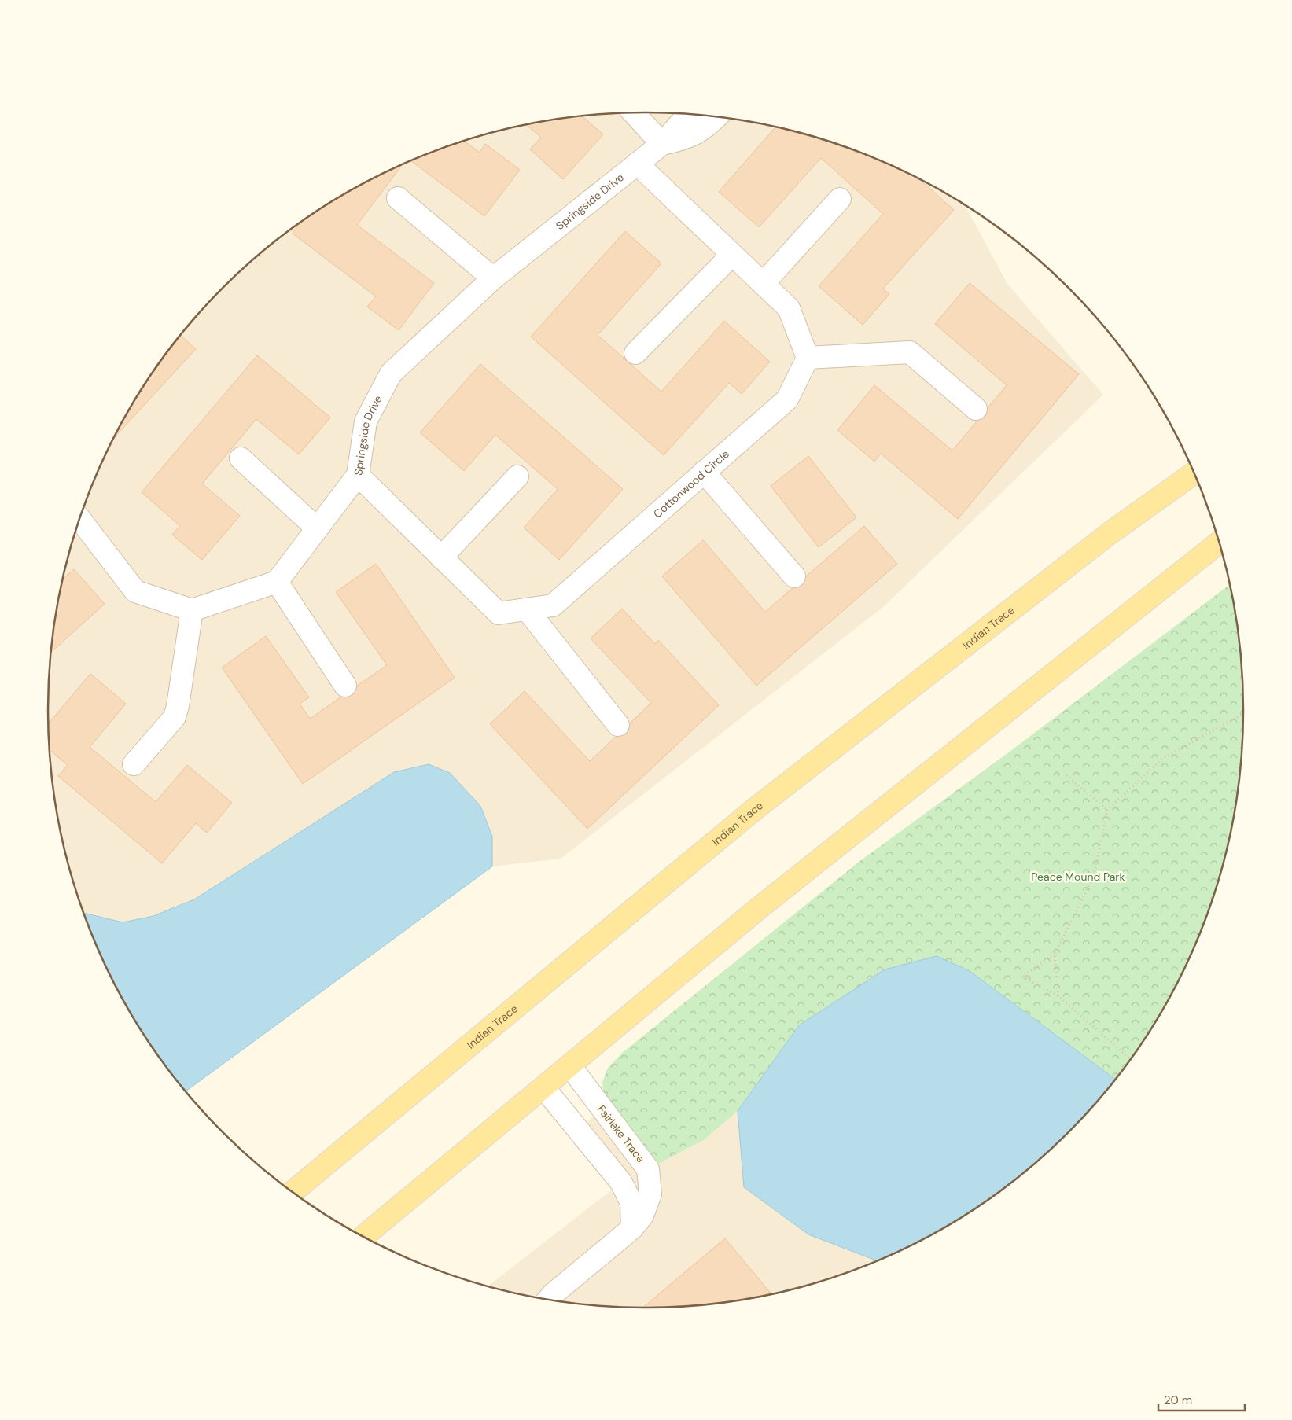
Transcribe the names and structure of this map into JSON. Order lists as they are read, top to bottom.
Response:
{
  "streets": {
    "main road": ["Indian Trace"],
    "street": ["Springside Drive", "Cottonwood Circle", "Fairlake Trace"]
  },
  "crossings": [
    ["Springside Drive", "Cottonwood Circle"]
  ],
  "parks": ["Peace Mound Park"],
  "scale_bar": "20 m"
}
